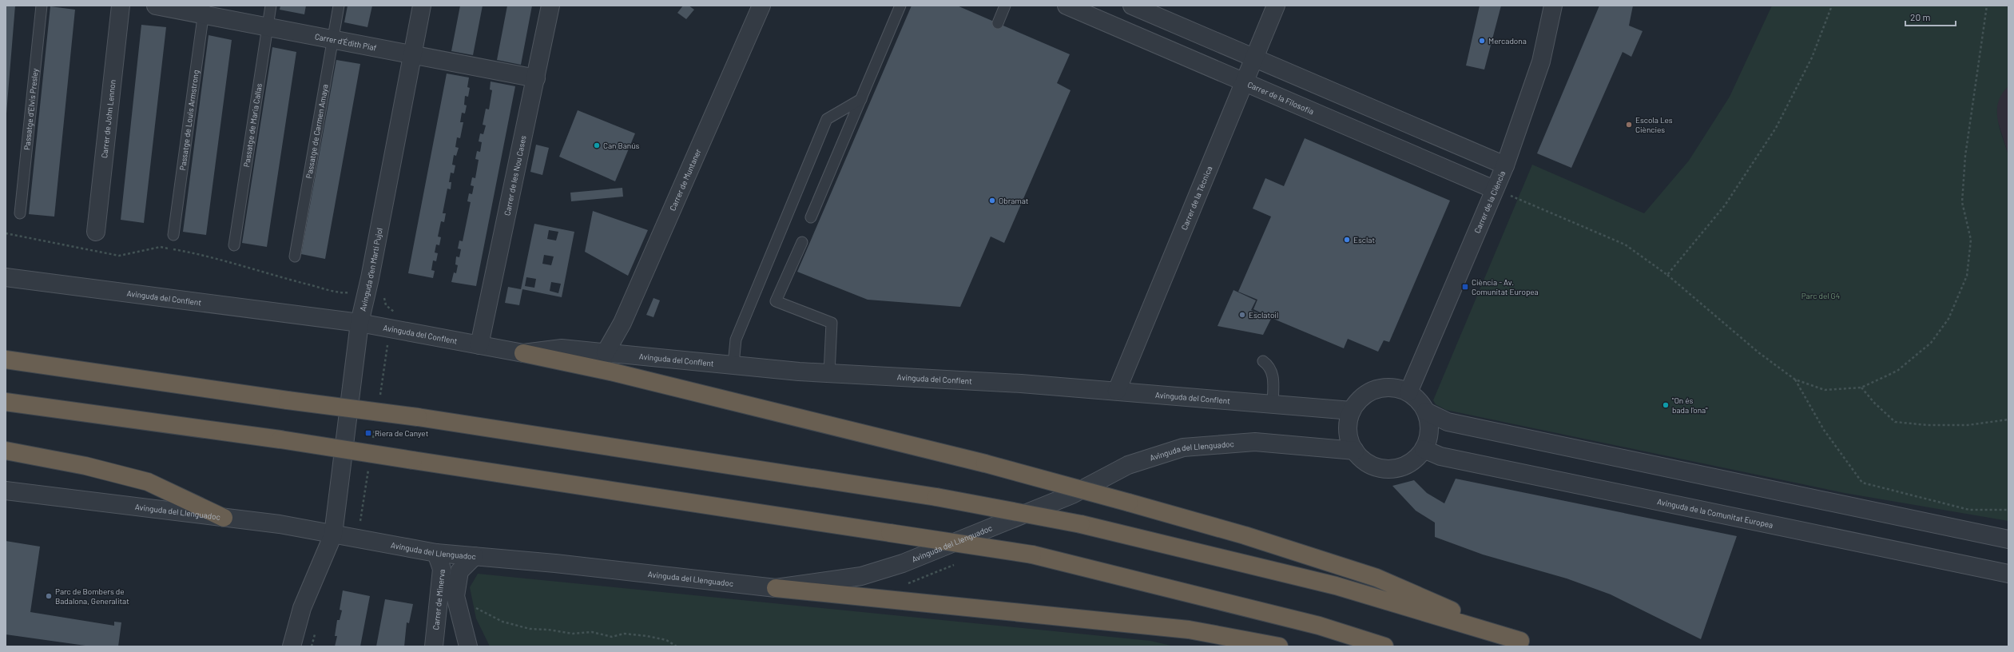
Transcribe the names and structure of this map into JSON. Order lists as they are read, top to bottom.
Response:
{
  "streets": {
    "street": [
      "Carrer d'Édith Piaf",
      "Carrer de la Filosofia",
      "Carrer de John Lennon",
      "Carrer de les Nou Cases",
      "Carrer de Muntaner",
      "Carrer de la Tècnica",
      "Carrer de la Ciència",
      "Avinguda d'en Martí Pujol",
      "Avinguda del Conflent",
      "Avinguda del Llenguadoc",
      "Avinguda de la Comunitat Europea",
      "Carrer de Minerva"
    ],
    "lane": [
      "Passatge d'Elvis Presley",
      "Passatge de Louis Armstrong",
      "Passatge de Maria Callas",
      "Passatge de Carmen Amaya"
    ]
  },
  "crossings": [
    ["Carrer d'Édith Piaf", "Passatge de Louis Armstrong"],
    ["Carrer d'Édith Piaf", "Passatge de Maria Callas"],
    ["Carrer d'Édith Piaf", "Passatge de Carmen Amaya"],
    ["Carrer d'Édith Piaf", "Carrer de les Nou Cases"],
    ["Carrer d'Édith Piaf", "Avinguda d'en Martí Pujol"],
    ["Carrer de la Filosofia", "Carrer de la Tècnica"],
    ["Carrer de la Filosofia", "Carrer de la Ciència"],
    ["Carrer de les Nou Cases", "Avinguda del Conflent"],
    ["Carrer de Muntaner", "Avinguda del Conflent"],
    ["Carrer de la Tècnica", "Avinguda del Conflent"],
    ["Carrer de la Ciència", "Avinguda del Conflent"],
    ["Carrer de la Ciència", "Avinguda del Llenguadoc"],
    ["Carrer de la Ciència", "Avinguda de la Comunitat Europea"],
    ["Avinguda d'en Martí Pujol", "Avinguda del Conflent"],
    ["Avinguda d'en Martí Pujol", "Avinguda del Llenguadoc"],
    ["Avinguda del Conflent", "Avinguda del Llenguadoc"],
    ["Avinguda del Conflent", "Avinguda de la Comunitat Europea"],
    ["Avinguda del Llenguadoc", "Avinguda de la Comunitat Europea"],
    ["Avinguda del Llenguadoc", "Carrer de Minerva"]
  ],
  "parks": ["Parc del G4"],
  "places": {
    "other": [
      "Mercadona",
      "Escola Les Ciències",
      "Can Banús",
      "Obramat",
      "Esclat",
      "Esclatoil",
      "\"On és bada l'ona\"",
      "Parc de Bombers de Badalona, Generalitat"
    ],
    "transit": ["Ciència - Av. Comunitat Europea", "Riera de Canyet"]
  },
  "scale_bar": "20 m"
}
